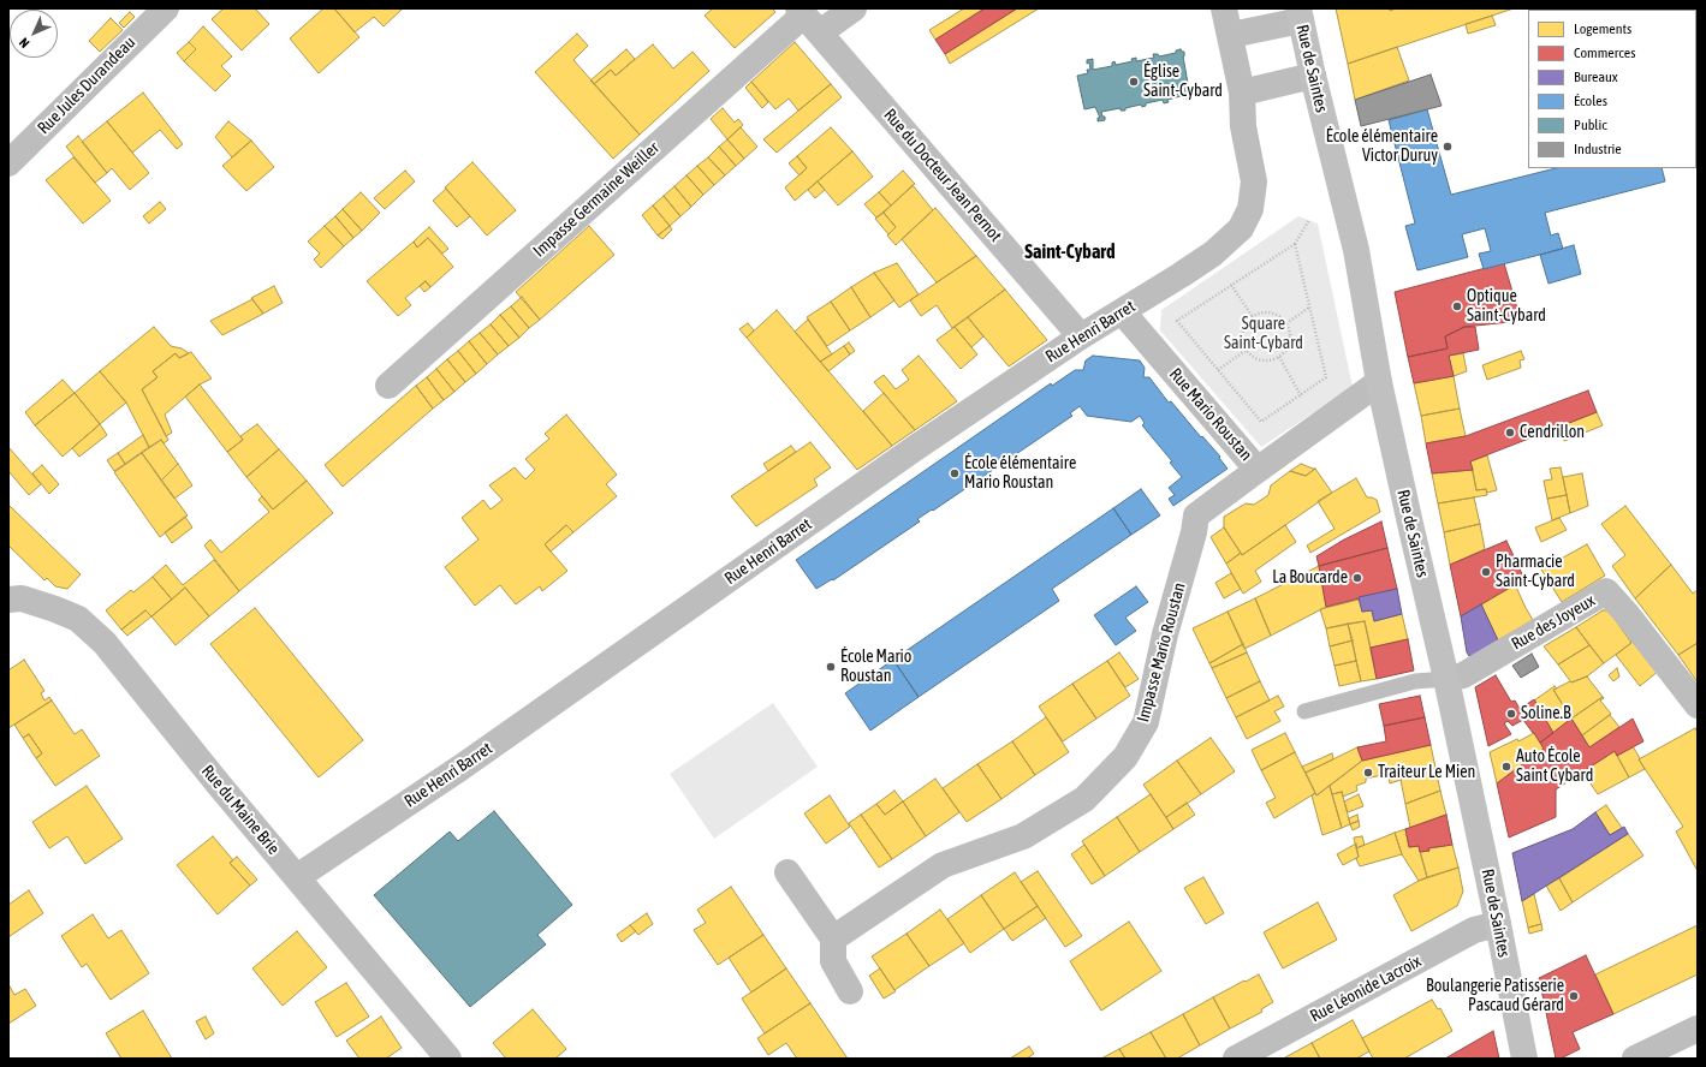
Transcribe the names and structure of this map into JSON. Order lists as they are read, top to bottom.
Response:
{
  "streets": {
    "main road": ["Rue de Saintes"],
    "street": [
      "Rue Jules Durandeau",
      "Rue du Docteur Jean Pernot",
      "Impasse Germaine Weiller",
      "Rue Henri Barret",
      "Rue Mario Roustan",
      "Rue des Joyeux",
      "Impasse Mario Roustan",
      "Rue du Maine Brie",
      "Rue Léonide Lacroix"
    ]
  },
  "crossings": [
    ["Rue de Saintes", "Rue Mario Roustan"],
    ["Rue de Saintes", "Rue des Joyeux"],
    ["Rue de Saintes", "Rue Léonide Lacroix"],
    ["Rue du Docteur Jean Pernot", "Impasse Germaine Weiller"],
    ["Rue du Docteur Jean Pernot", "Rue Henri Barret"],
    ["Rue Henri Barret", "Rue Mario Roustan"],
    ["Rue Henri Barret", "Rue du Maine Brie"],
    ["Rue Mario Roustan", "Impasse Mario Roustan"]
  ],
  "districts": ["Saint-Cybard"],
  "parks": ["Square Saint-Cybard"],
  "places": [
    "Église Saint-Cybard",
    "École élémentaire Victor Duruy",
    "Optique Saint-Cybard",
    "Cendrillon",
    "École élémentaire Mario Roustan",
    "Pharmacie Saint-Cybard",
    "La Boucarde",
    "École Mario Roustan",
    "Soline.B",
    "Auto École Saint Cybard",
    "Traiteur Le Mien",
    "Boulangerie Patisserie Pascaud Gérard"
  ],
  "legend": [
    "Logements",
    "Commerces",
    "Bureaux",
    "Écoles",
    "Public",
    "Industrie"
  ],
  "north": "bottom left"
}
